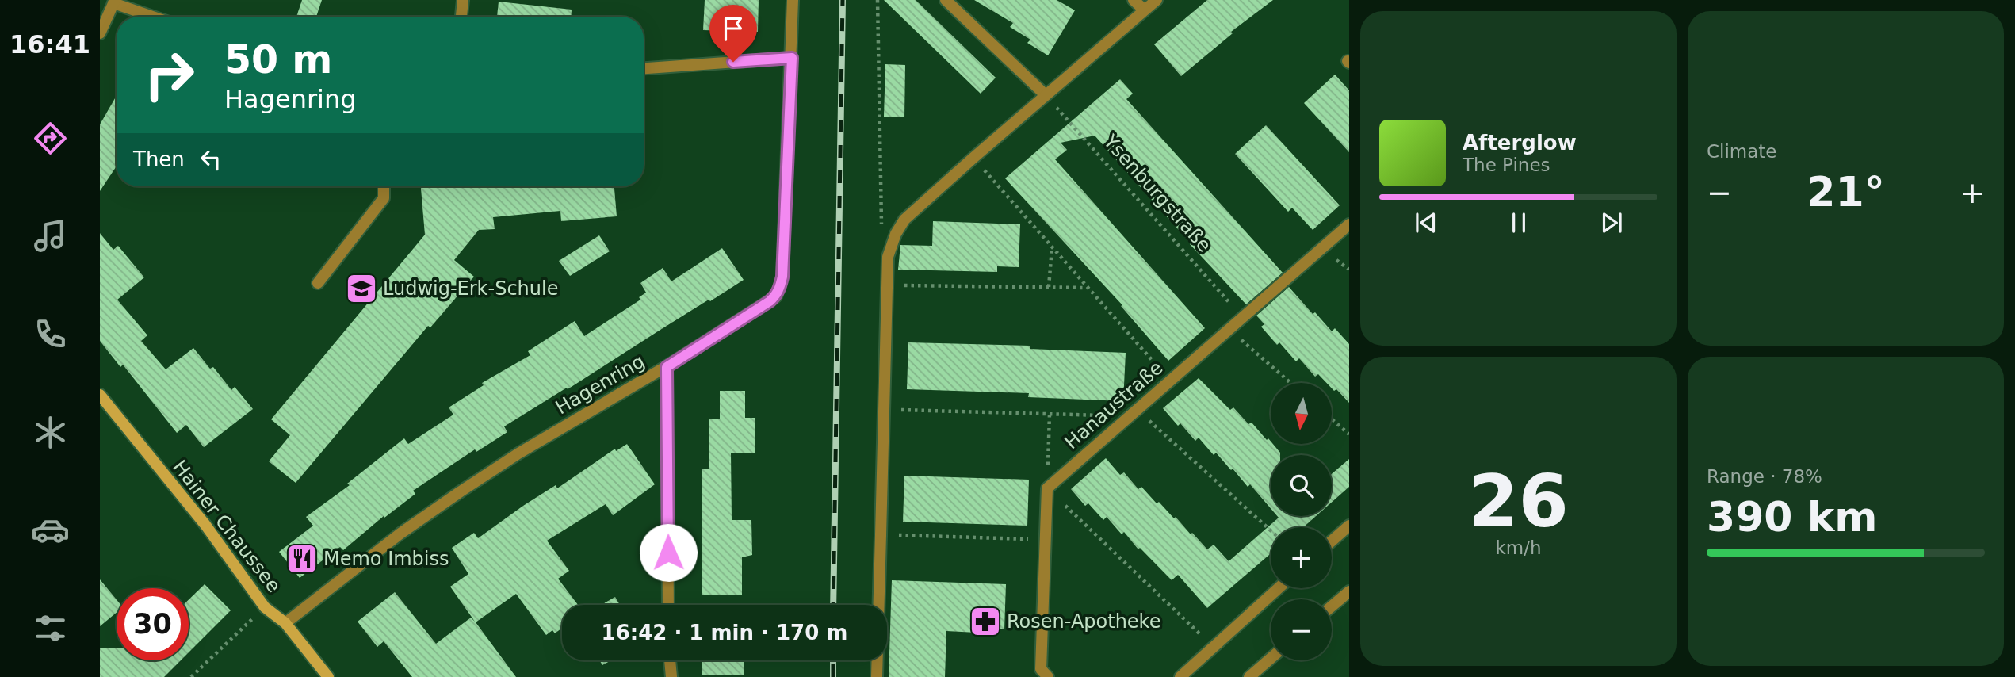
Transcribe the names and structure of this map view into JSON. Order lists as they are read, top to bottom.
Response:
{
  "streets": {
    "street": ["Hagenring", "Hanaustraße", "Hainer Chaussee"],
    "path": ["Ysenburgstraße"]
  },
  "crossings": [
    ["Ysenburgstraße", "Hanaustraße"],
    ["Hagenring", "Hainer Chaussee"]
  ],
  "places": {
    "school or university": ["Ludwig-Erk-Schule"],
    "restaurant": ["Memo Imbiss"],
    "pharmacy": ["Rosen-Apotheke"]
  },
  "north": "bottom",
  "page": {
    "tabs": "16:41",
    "tile": [
      "Climate",
      ["26", "km/h"],
      ["Range · 78%", "390 km"]
    ],
    "turn": ["50 m", "Hagenring"],
    "song": ["Afterglow", "The Pines"],
    "then": "Then",
    "heat": ["−", "21°", "+"],
    "map_buttons": ["+", "−"],
    "limit": "30",
    "trip": "16:42 · 1 min · 170 m"
  }
}
